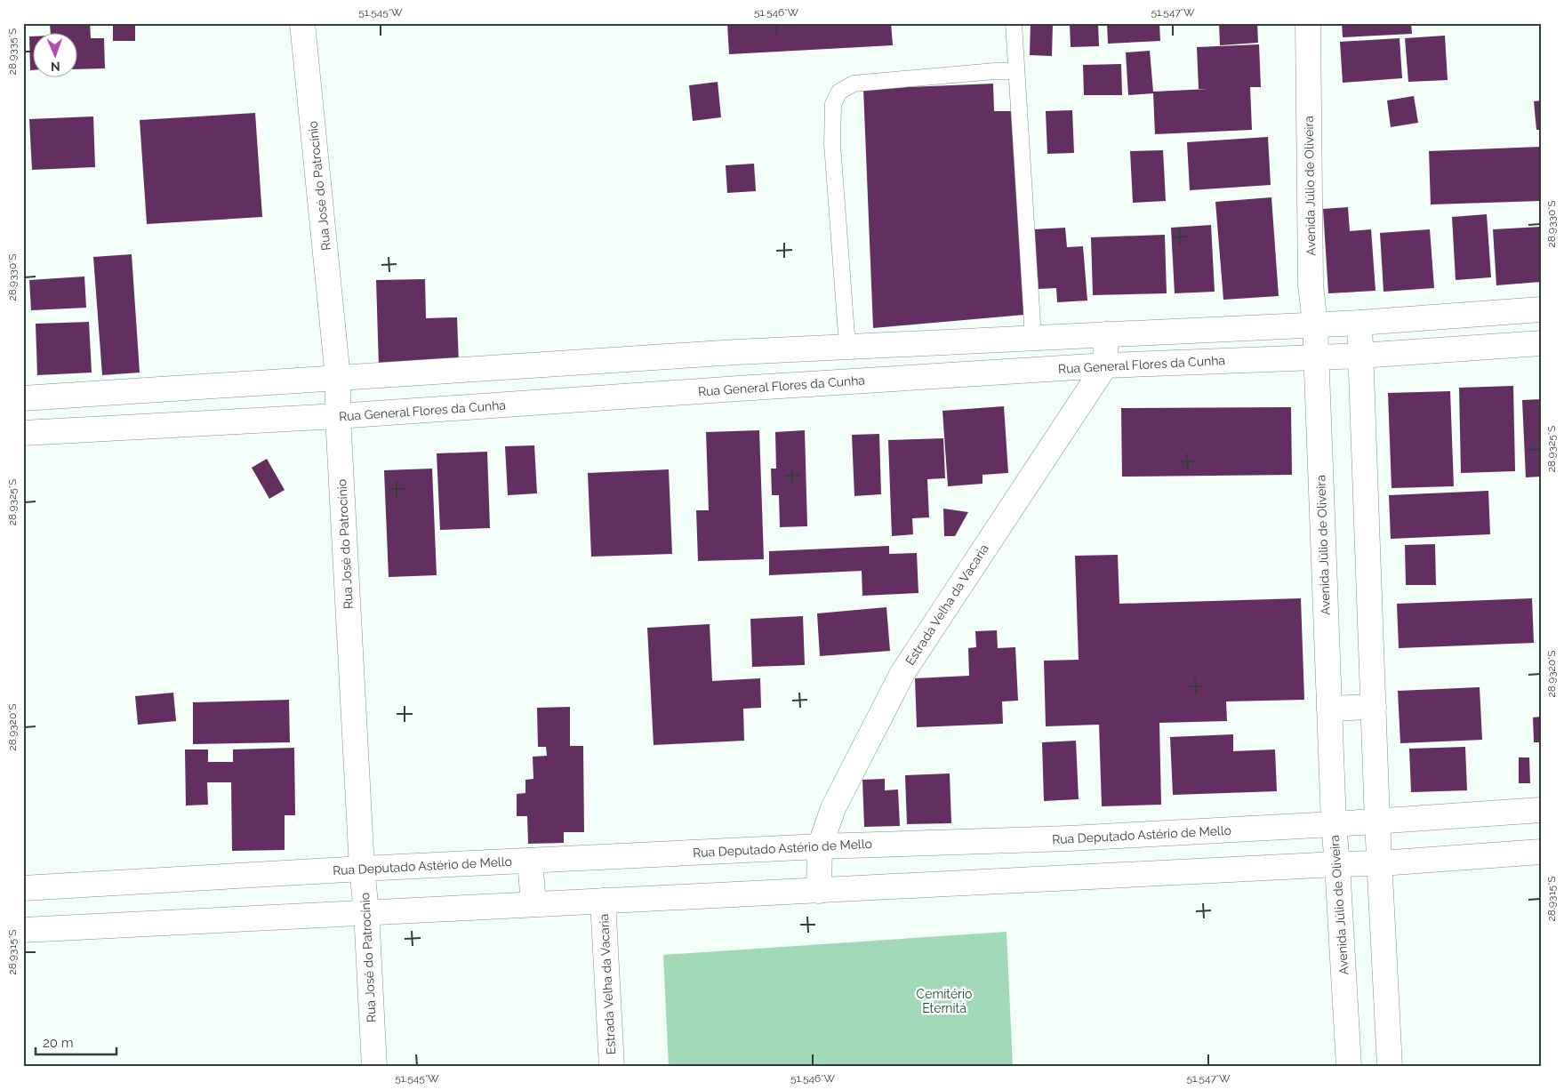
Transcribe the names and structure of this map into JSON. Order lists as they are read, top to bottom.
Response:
{
  "streets": {
    "street": [
      "Rua José do Patrocínio",
      "Avenida Júlio de Oliveira",
      "Rua General Flores da Cunha",
      "Estrada Velha da Vacaria",
      "Rua Deputado Astério de Mello"
    ]
  },
  "crossings": [
    ["Rua José do Patrocínio", "Rua General Flores da Cunha"],
    ["Rua José do Patrocínio", "Rua Deputado Astério de Mello"],
    ["Avenida Júlio de Oliveira", "Rua General Flores da Cunha"],
    ["Avenida Júlio de Oliveira", "Rua Deputado Astério de Mello"],
    ["Rua General Flores da Cunha", "Estrada Velha da Vacaria"],
    ["Estrada Velha da Vacaria", "Rua Deputado Astério de Mello"]
  ],
  "parks": ["Cemitério Eternitá"],
  "scale_bar": "20 m",
  "north": "bottom",
  "coordinates": [
    "51.545°W",
    "51.546°W",
    "51.547°W",
    "28.9335°S",
    "28.9330°S",
    "28.9325°S",
    "28.9320°S",
    "28.9315°S"
  ]
}
